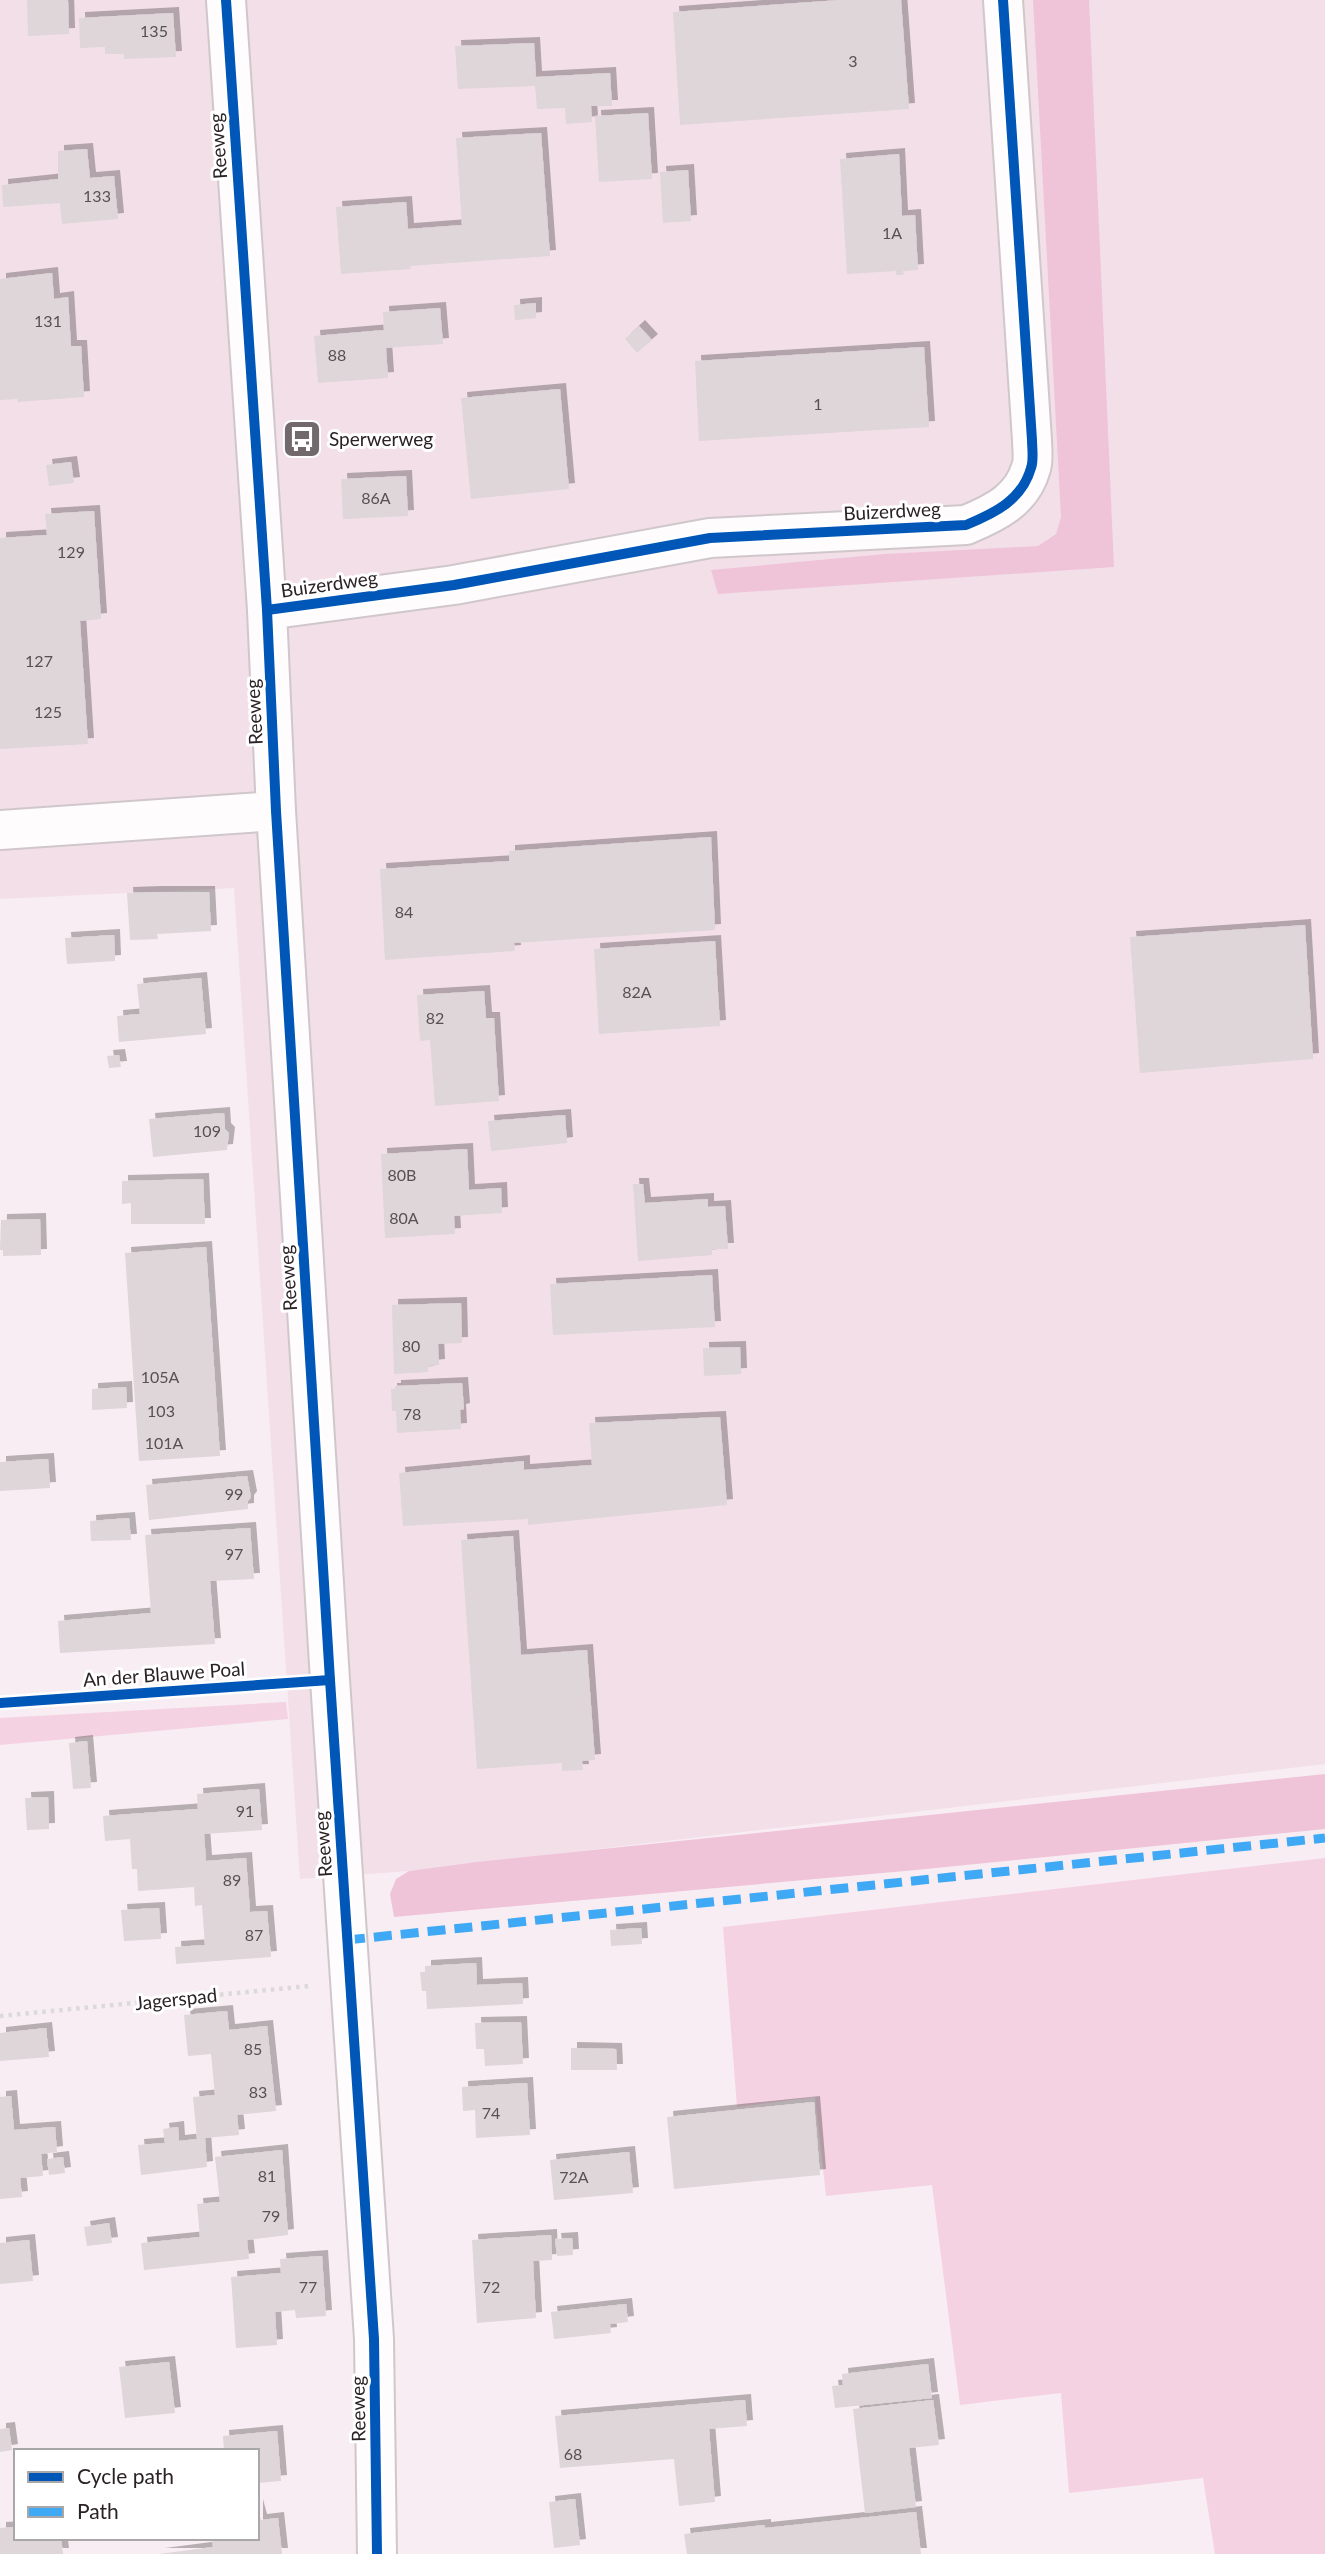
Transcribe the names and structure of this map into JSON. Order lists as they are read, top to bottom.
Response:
{
  "streets": {
    "street": ["Reeweg", "Buizerdweg"],
    "path": ["Jagerspad"],
    "cycle path": ["An der Blauwe Poal"]
  },
  "crossings": [
    ["Reeweg", "Buizerdweg"],
    ["Reeweg", "Jagerspad"]
  ],
  "places": {
    "bus stop": ["Sperwerweg"]
  },
  "house_numbers": [
    "135",
    "3",
    "133",
    "1A",
    "131",
    "88",
    "1",
    "86A",
    "129",
    "127",
    "125",
    "84",
    "82A",
    "82",
    "109",
    "80B",
    "80A",
    "80",
    "105A",
    "103",
    "78",
    "101A",
    "99",
    "97",
    "91",
    "89",
    "87",
    "85",
    "83",
    "74",
    "81",
    "72A",
    "79",
    "77",
    "72",
    "68"
  ],
  "legend": ["Cycle path", "Path"]
}
